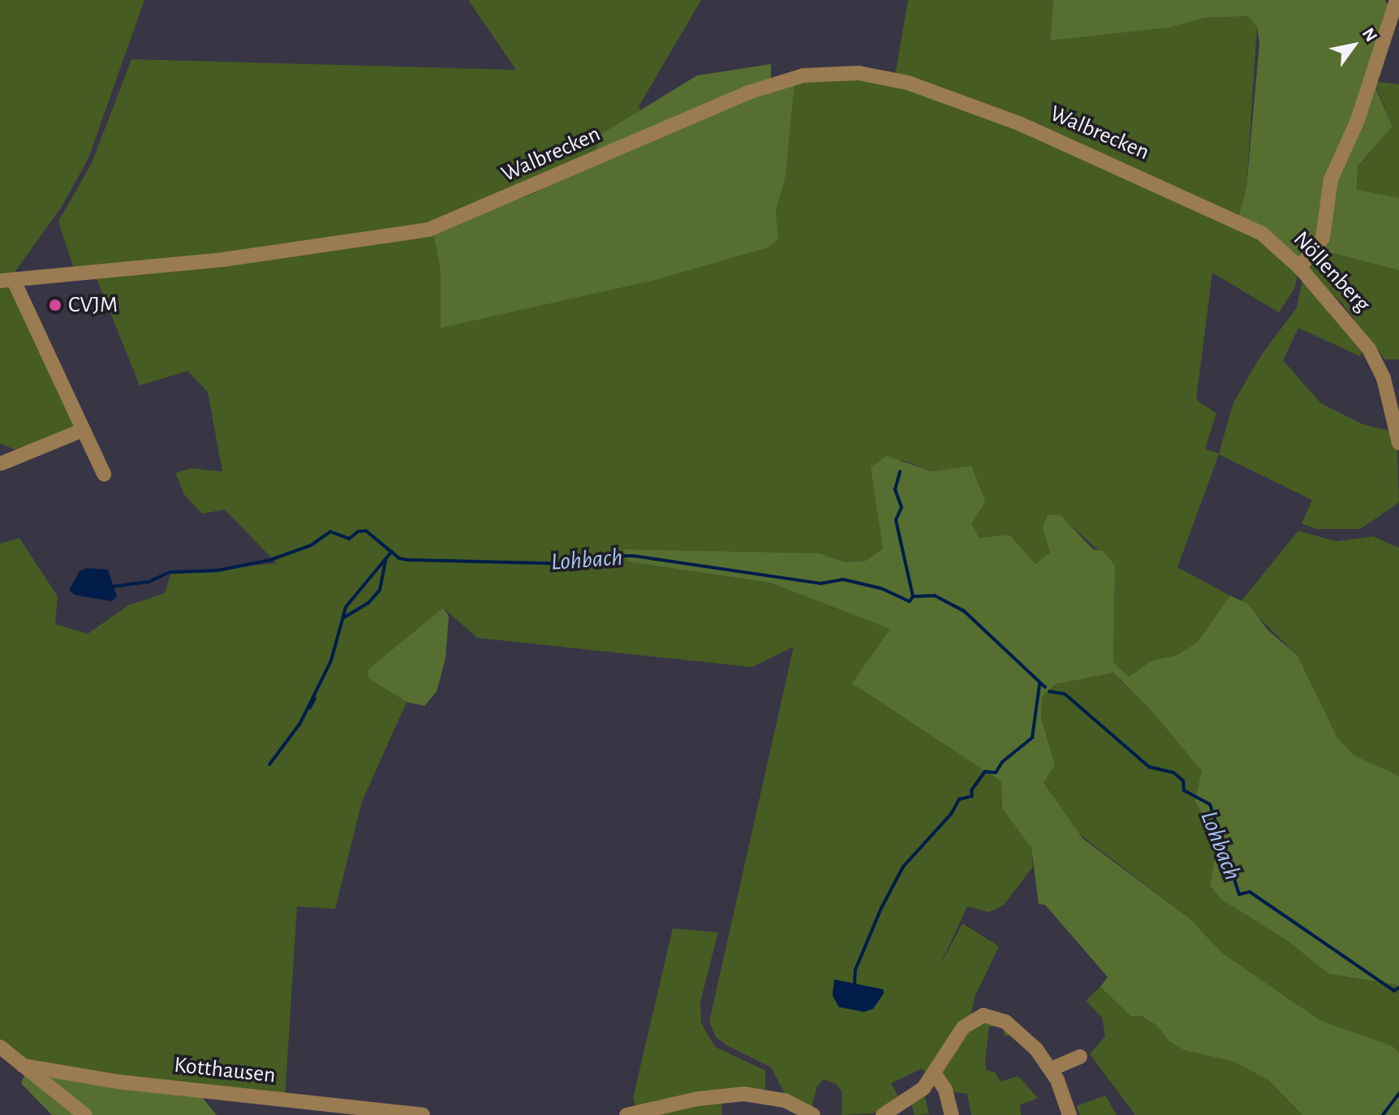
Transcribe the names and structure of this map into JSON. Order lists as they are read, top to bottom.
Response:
{
  "streets": {
    "street": ["Walbrecken", "Nöllenberg", "Kotthausen"]
  },
  "crossings": [
    ["Walbrecken", "Nöllenberg"]
  ],
  "water": ["Lohbach"],
  "places": ["CVJM"],
  "north": "top right"
}
